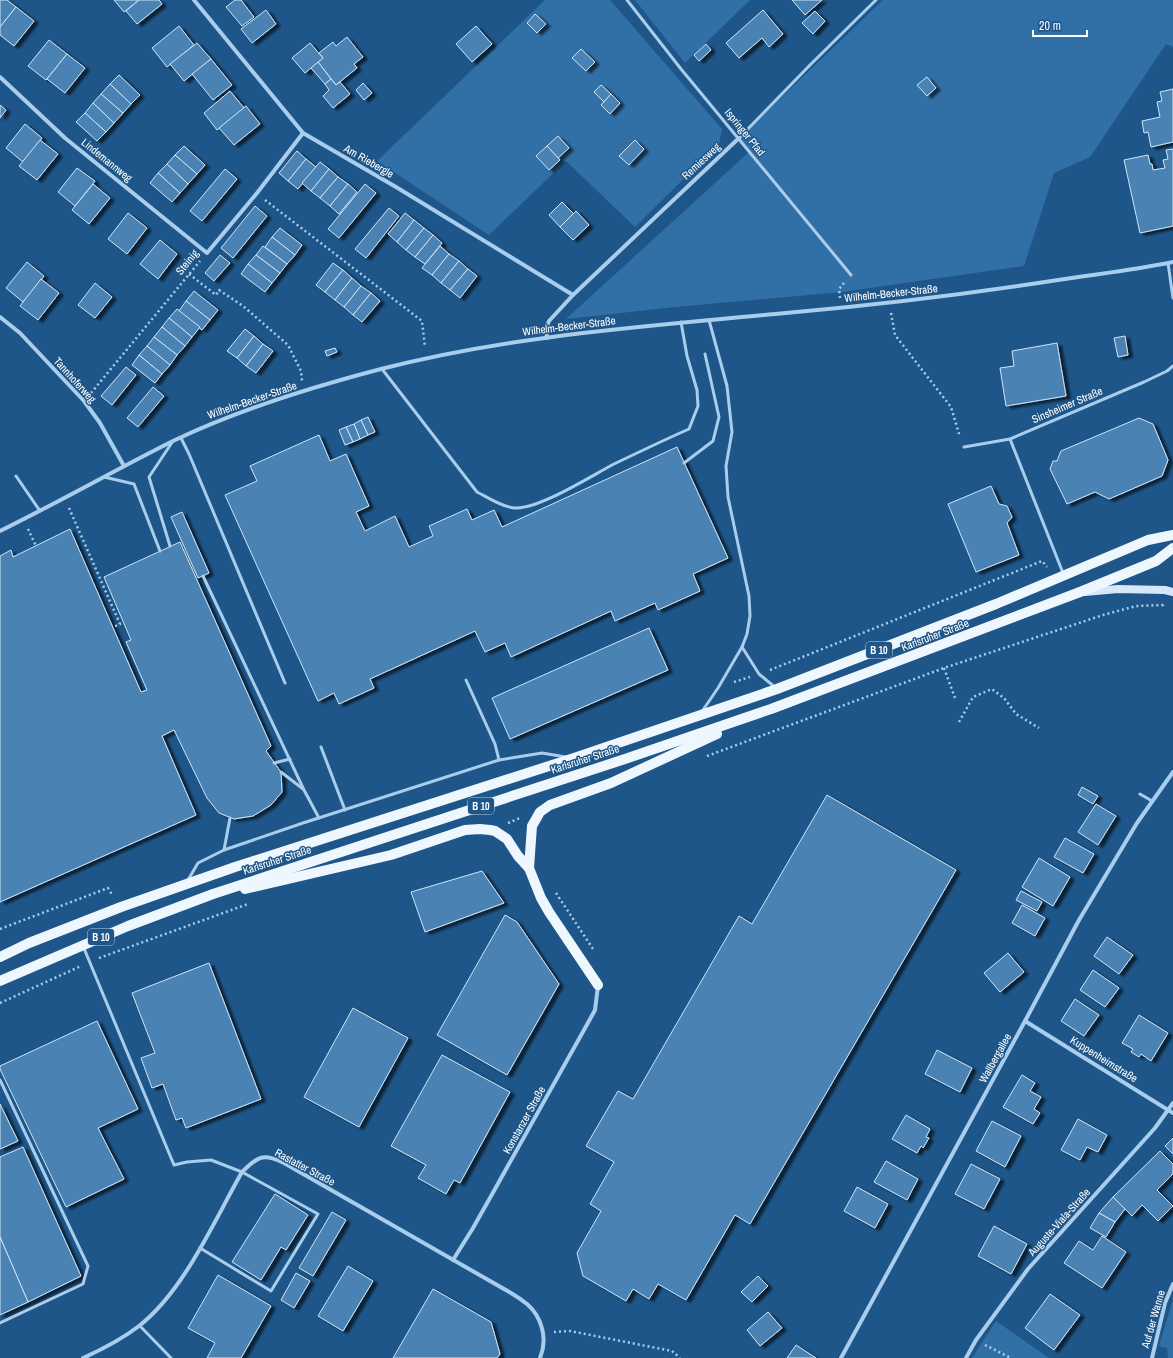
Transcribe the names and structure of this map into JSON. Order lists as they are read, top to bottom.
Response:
{
  "streets": {
    "main road": ["Karlsruher Straße", "B 10"],
    "street": [
      "Lindemannweg",
      "Am Riebergle",
      "Remiesweg",
      "Steinig",
      "Wilhelm-Becker-Straße",
      "Tannhoferweg",
      "Wallbergallee",
      "Kuppenheimstraße",
      "Konstanzer Straße",
      "Rastatter Straße",
      "Auguste-Viala-Straße",
      "Auf der Wanne"
    ],
    "lane": ["Ispringer Pfad", "Sinsheimer Straße"]
  },
  "crossings": [
    ["Ispringer Pfad", "Remiesweg"],
    ["Lindemannweg", "Steinig"],
    ["Am Riebergle", "Remiesweg"],
    ["Am Riebergle", "Steinig"],
    ["Remiesweg", "Wilhelm-Becker-Straße"],
    ["Steinig", "Tannhoferweg"],
    ["Wilhelm-Becker-Straße", "Tannhoferweg"],
    ["Wallbergallee", "Kuppenheimstraße"],
    ["Kuppenheimstraße", "Auguste-Viala-Straße"],
    ["Konstanzer Straße", "Rastatter Straße"]
  ],
  "scale_bar": "20 m"
}
